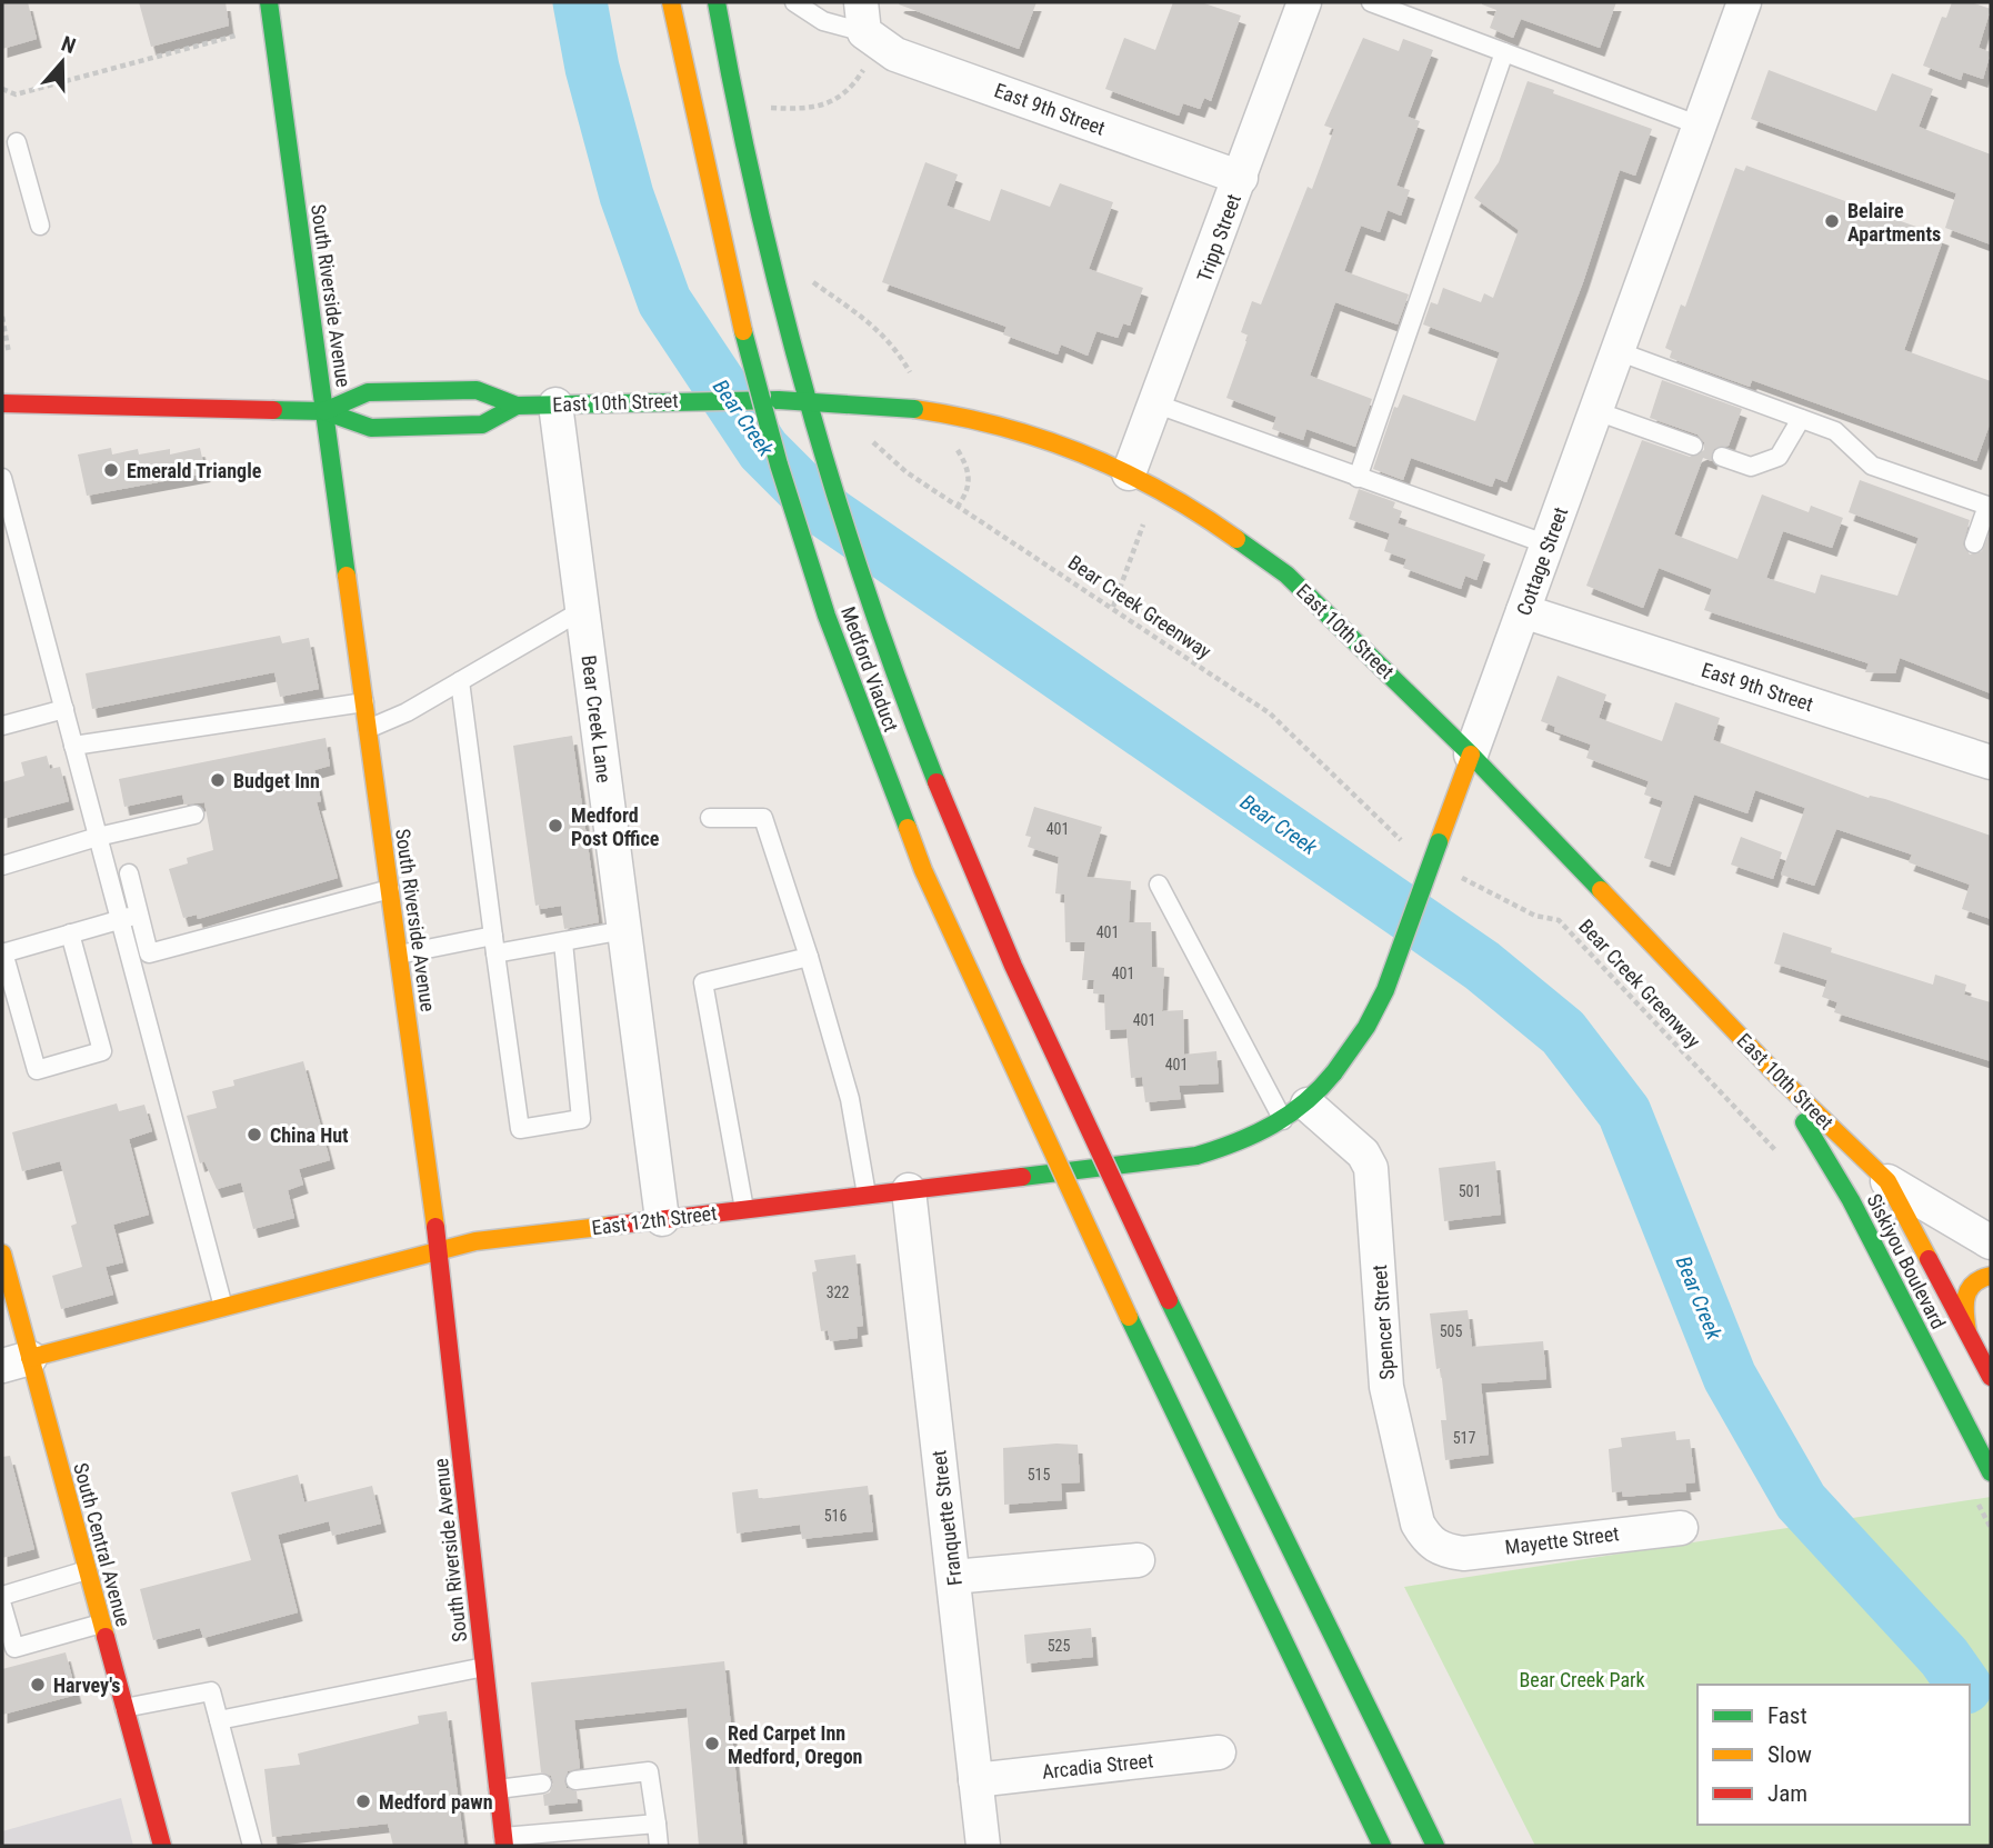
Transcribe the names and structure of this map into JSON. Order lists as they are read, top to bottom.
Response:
{
  "streets": {
    "main road": [
      "South Riverside Avenue",
      "East 10th Street",
      "Cottage Street",
      "Medford Viaduct",
      "East 12th Street",
      "Siskiyou Boulevard",
      "South Central Avenue"
    ],
    "street": [
      "East 9th Street",
      "Tripp Street",
      "Bear Creek Lane",
      "Spencer Street",
      "Franquette Street",
      "Mayette Street",
      "Arcadia Street"
    ],
    "path": ["Bear Creek Greenway"]
  },
  "crossings": [
    ["East 9th Street", "Tripp Street"],
    ["East 9th Street", "Cottage Street"],
    ["Tripp Street", "East 10th Street"],
    ["South Riverside Avenue", "East 10th Street"],
    ["South Riverside Avenue", "East 12th Street"],
    ["East 10th Street", "Cottage Street"],
    ["East 10th Street", "Bear Creek Lane"],
    ["East 10th Street", "Siskiyou Boulevard"],
    ["Cottage Street", "East 12th Street"],
    ["Cottage Street", "Spencer Street"],
    ["Bear Creek Lane", "East 12th Street"],
    ["East 12th Street", "Spencer Street"],
    ["East 12th Street", "Franquette Street"],
    ["East 12th Street", "South Central Avenue"],
    ["Spencer Street", "Mayette Street"],
    ["Franquette Street", "Arcadia Street"]
  ],
  "water": ["Bear Creek"],
  "parks": ["Bear Creek Park"],
  "places": [
    "Belaire Apartments",
    "Emerald Triangle",
    "Budget Inn",
    "Medford Post Office",
    "China Hut",
    "Harvey's",
    "Red Carpet Inn Medford, Oregon",
    "Medford pawn"
  ],
  "house_numbers": [
    "401",
    "401",
    "401",
    "401",
    "401",
    "501",
    "322",
    "505",
    "517",
    "515",
    "516",
    "525"
  ],
  "legend": ["Fast", "Slow", "Jam"],
  "north": "top"
}
